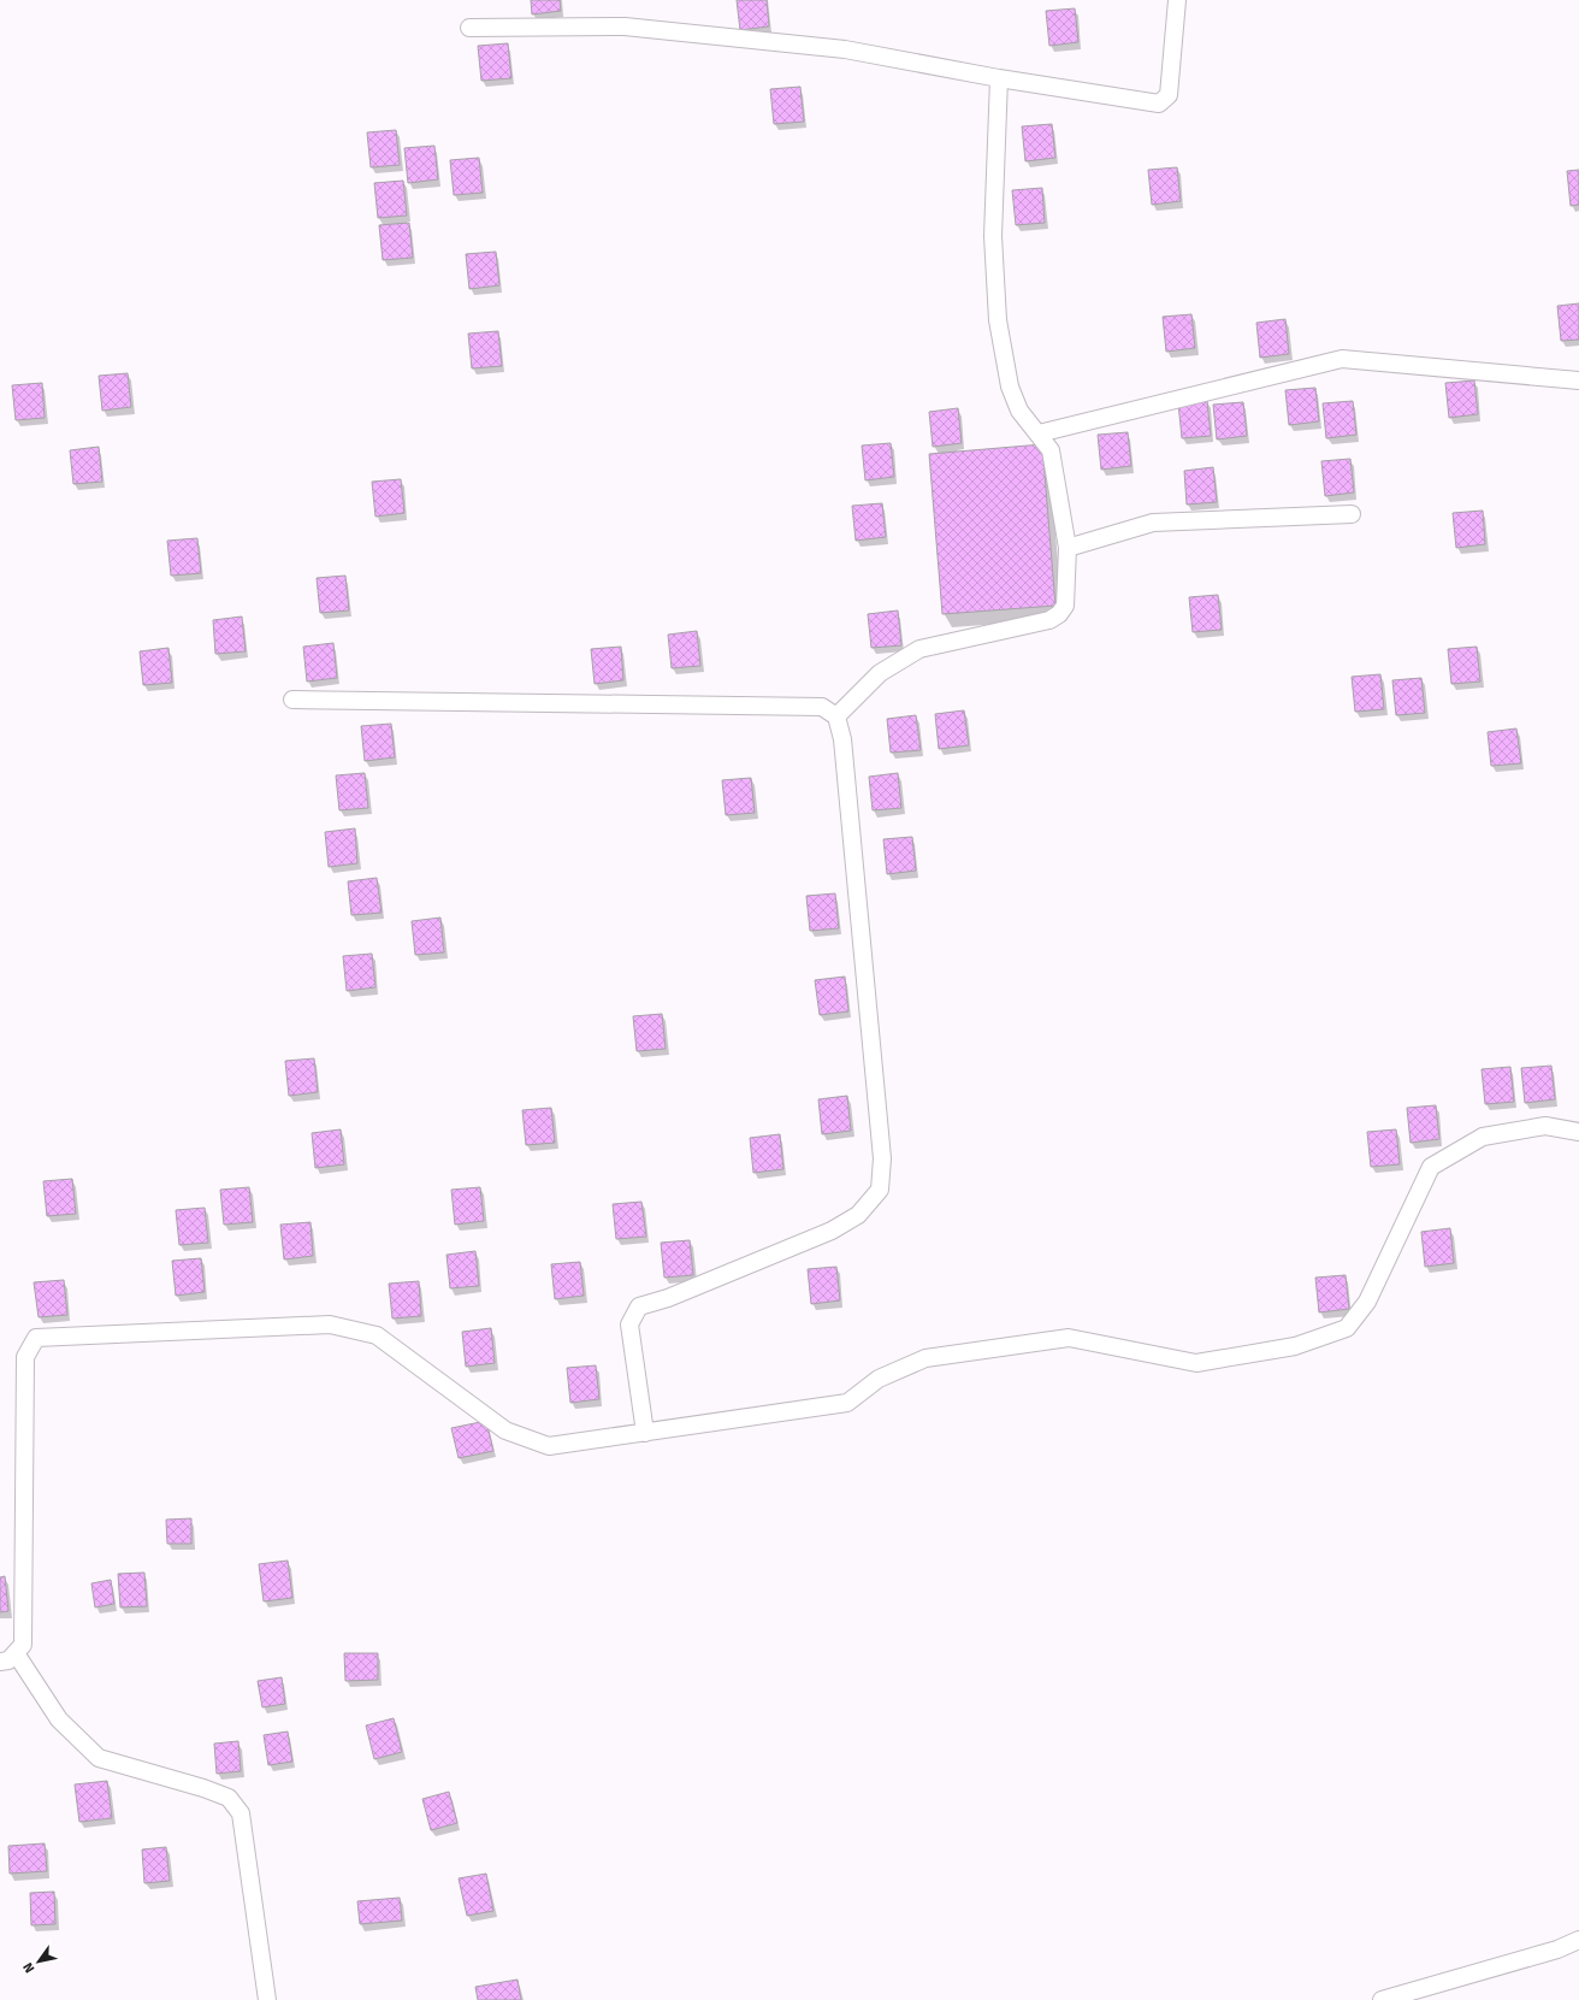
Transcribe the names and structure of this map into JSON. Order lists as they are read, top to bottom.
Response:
{
  "north": "bottom left"
}
